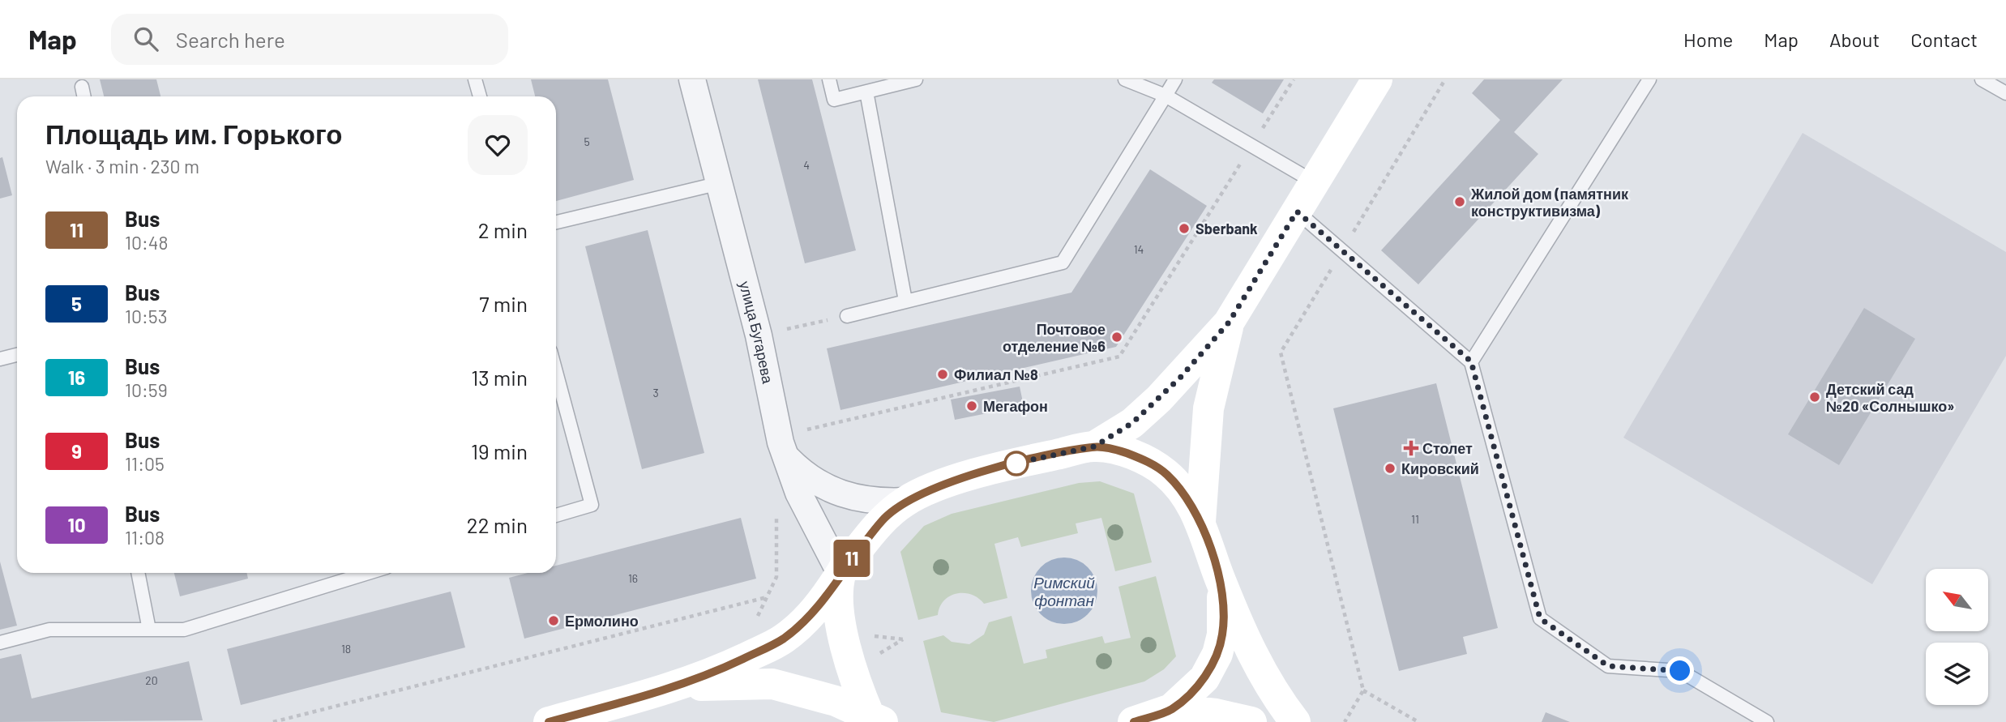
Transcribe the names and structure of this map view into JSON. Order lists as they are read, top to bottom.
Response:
{
  "streets": {
    "street": ["улица Бугарева"]
  },
  "water": ["Римский фонтан"],
  "places": {
    "other": [
      "Жилой дом (памятник конструктивизма)",
      "Sberbank",
      "Почтовое отделение №6",
      "Филиал №8",
      "Детский сад №20 «Солнышко»",
      "Мегафон",
      "Кировский",
      "Ермолино"
    ],
    "health": ["Столет"]
  },
  "lines": ["bus line 11"],
  "house_numbers": [
    "5",
    "4",
    "14",
    "3",
    "11",
    "16",
    "18",
    "20"
  ],
  "north": "top left",
  "page": {
    "header": "Map",
    "search": "Search here",
    "nav": [
      "Home",
      "Map",
      "About",
      "Contact"
    ],
    "on_map": "11",
    "heading": ["Площадь им. Горького", "Walk · 3 min · 230 m"],
    "list": [
      {
        "mark": "11",
        "name": "Bus",
        "note": "10:48",
        "value": "2 min"
      },
      {
        "mark": "5",
        "name": "Bus",
        "note": "10:53",
        "value": "7 min"
      },
      {
        "mark": "16",
        "name": "Bus",
        "note": "10:59",
        "value": "13 min"
      },
      {
        "mark": "9",
        "name": "Bus",
        "note": "11:05",
        "value": "19 min"
      },
      {
        "mark": "10",
        "name": "Bus",
        "note": "11:08",
        "value": "22 min"
      }
    ]
  }
}
